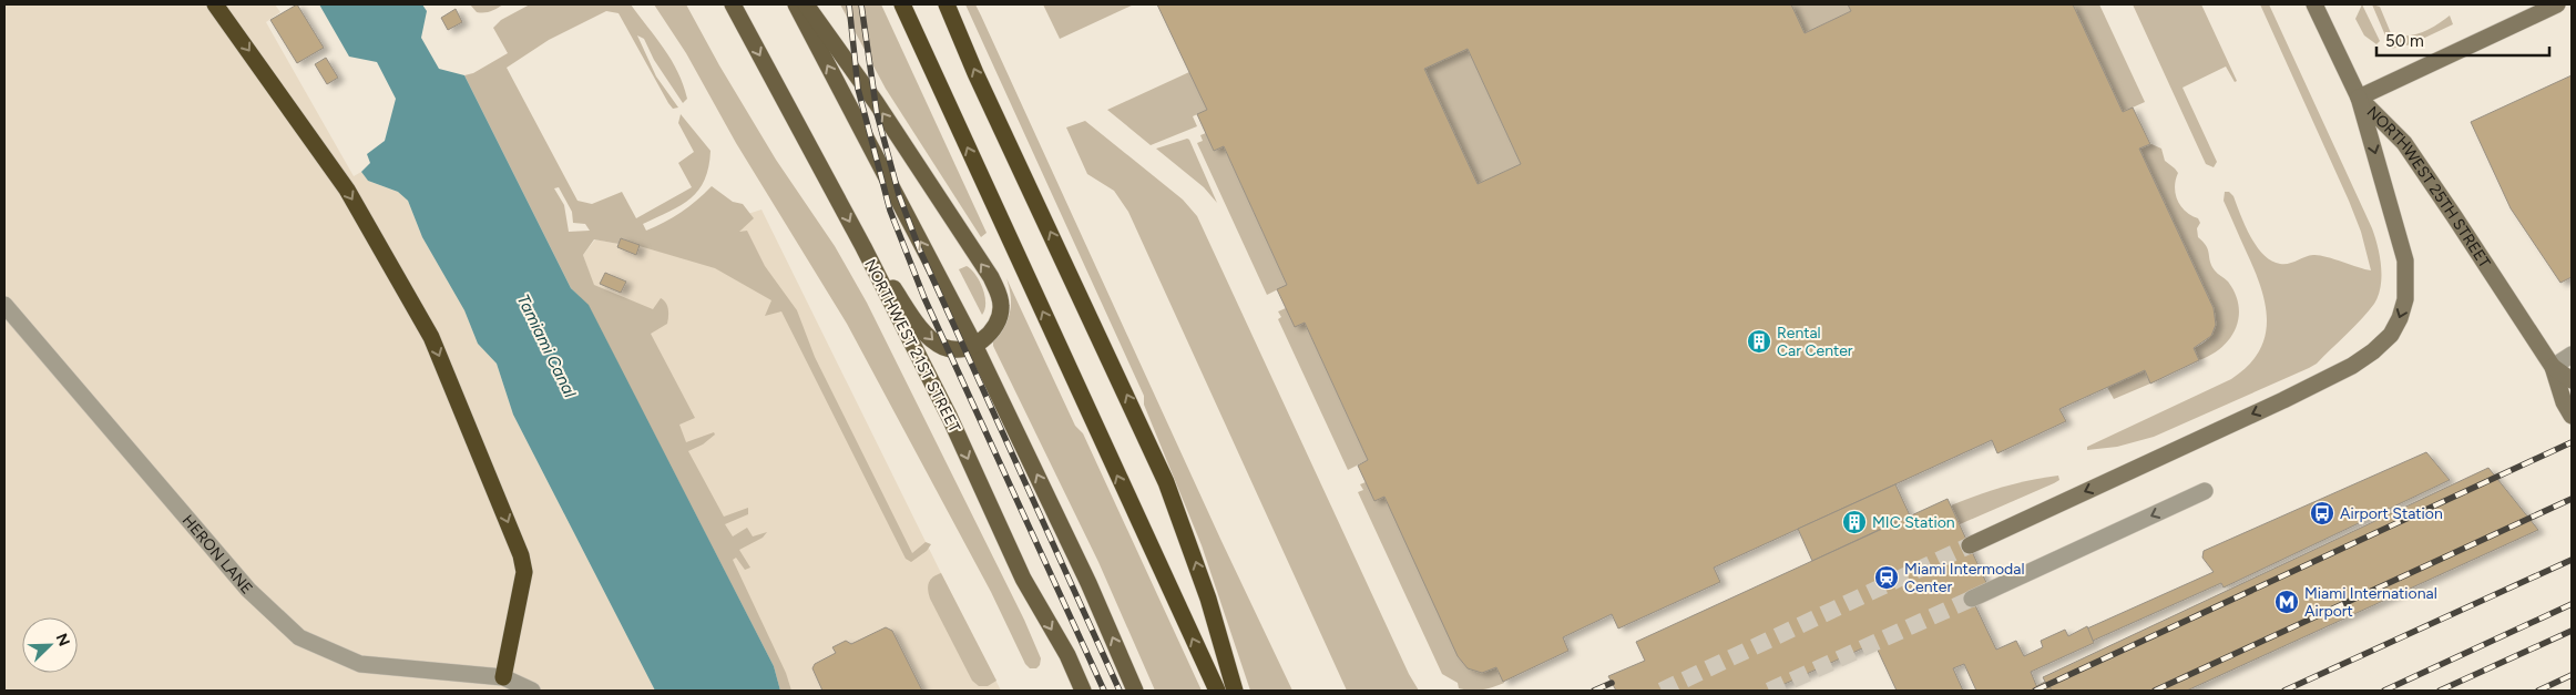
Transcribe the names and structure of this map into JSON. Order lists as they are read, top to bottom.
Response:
{
  "streets": {
    "main road": ["NORTHWEST 21ST STREET"],
    "street": ["NORTHWEST 25TH STREET", "HERON LANE"]
  },
  "water": ["Tamiami Canal"],
  "places": {
    "building": ["Rental Car Center", "MIC Station"],
    "bus stop": ["Airport Station"],
    "station": ["Miami Intermodal Center"],
    "metro station": ["Miami International Airport"]
  },
  "scale_bar": "50 m",
  "north": "top right"
}
